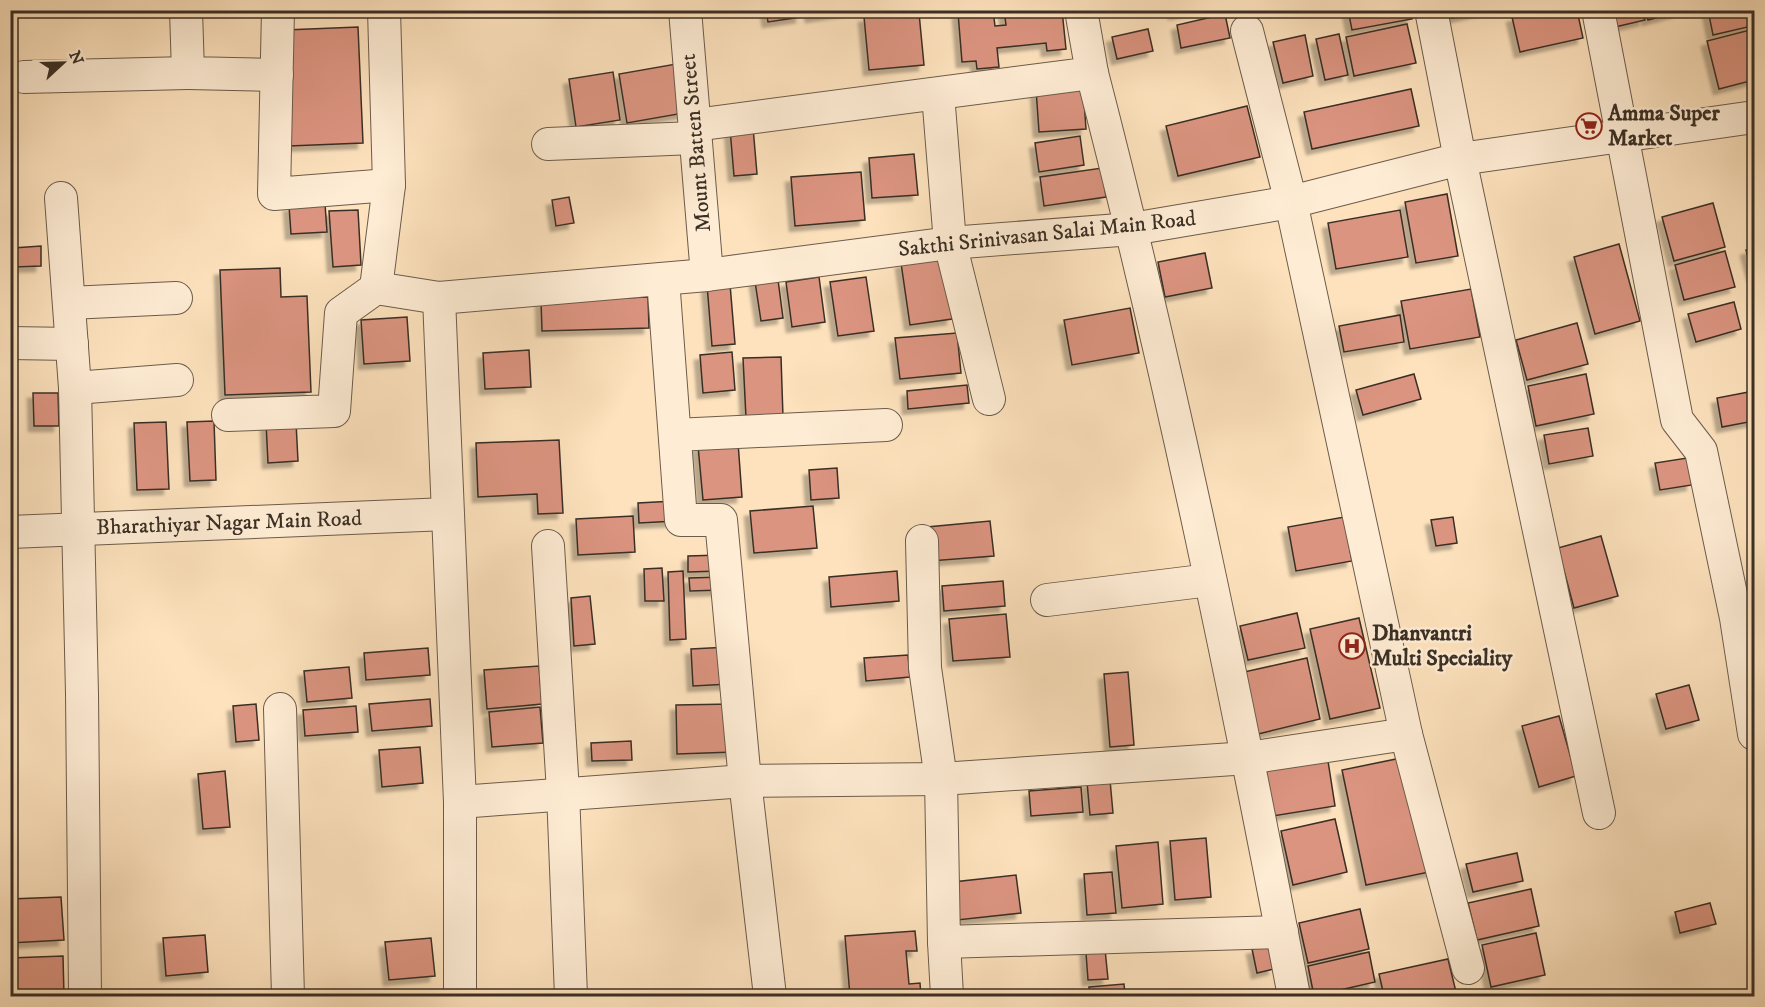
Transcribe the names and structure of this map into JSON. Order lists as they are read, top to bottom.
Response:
{
  "streets": {
    "street": ["Mount Batten Street", "Sakthi Srinivasan Salai Main Road", "Bharathiyar Nagar Main Road"]
  },
  "crossings": [
    ["Mount Batten Street", "Sakthi Srinivasan Salai Main Road"]
  ],
  "places": {
    "supermarket": ["Amma Super Market"],
    "hospital": ["Dhanvantri Multi Speciality"]
  },
  "north": "right"
}
